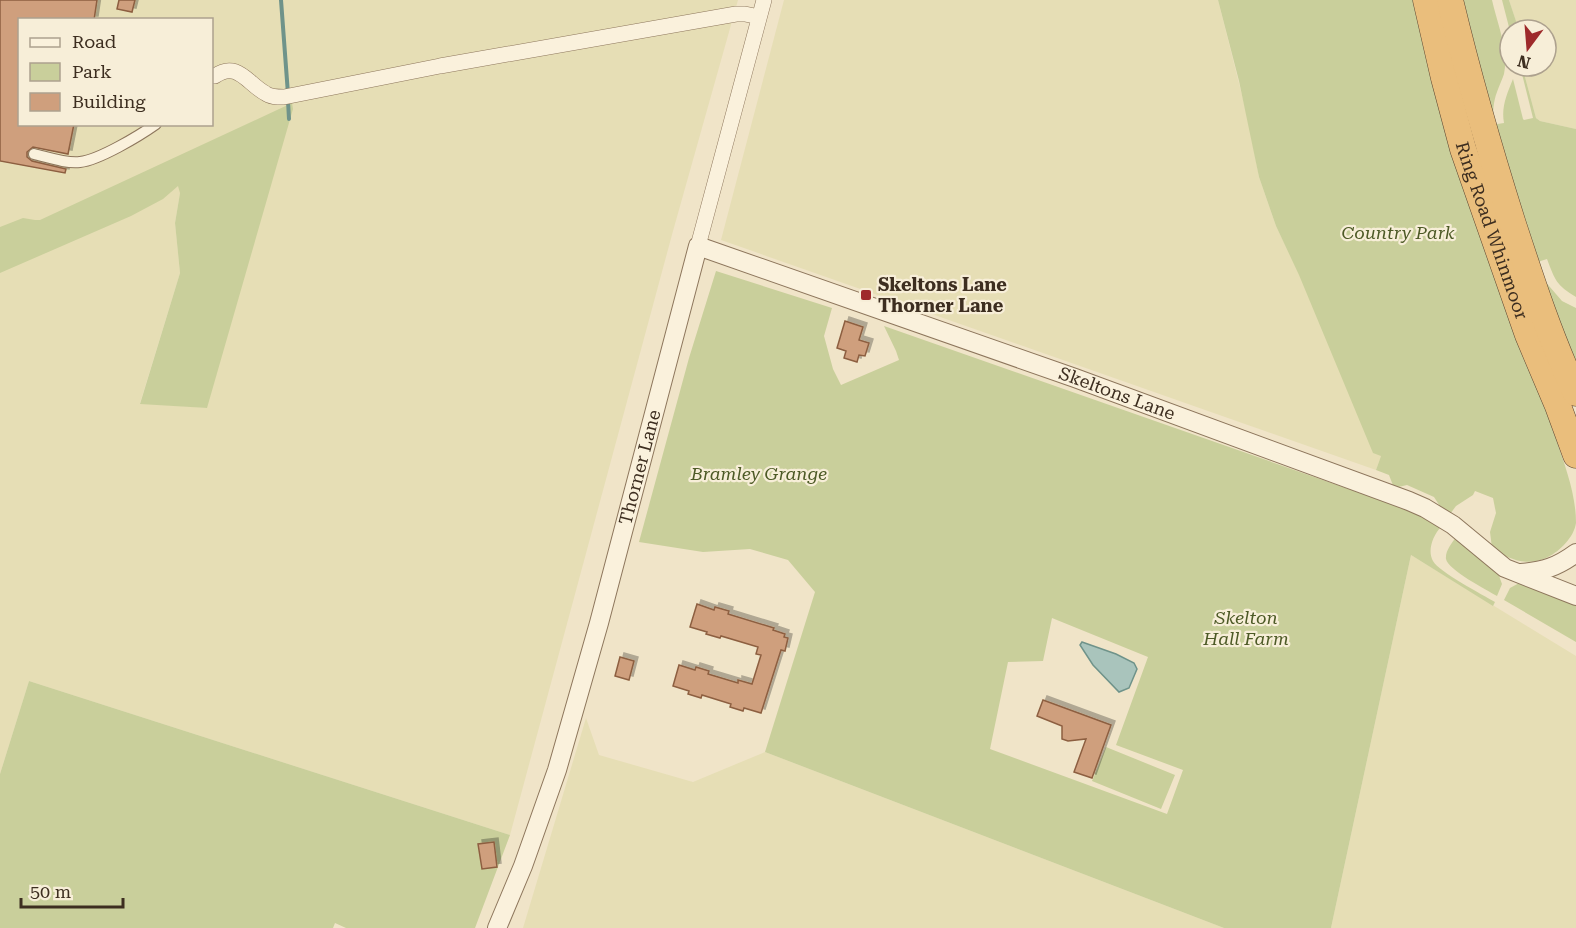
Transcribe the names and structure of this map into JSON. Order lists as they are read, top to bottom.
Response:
{
  "streets": {
    "highway": ["Ring Road Whinmoor"],
    "street": ["Skeltons Lane", "Thorner Lane"]
  },
  "crossings": [
    ["Skeltons Lane", "Thorner Lane"]
  ],
  "parks": ["Country Park", "Bramley Grange", "Skelton Hall Farm"],
  "places": {
    "transit": ["Skeltons Lane Thorner Lane"]
  },
  "legend": ["Road", "Park", "Building"],
  "scale_bar": "50 m",
  "north": "bottom"
}
